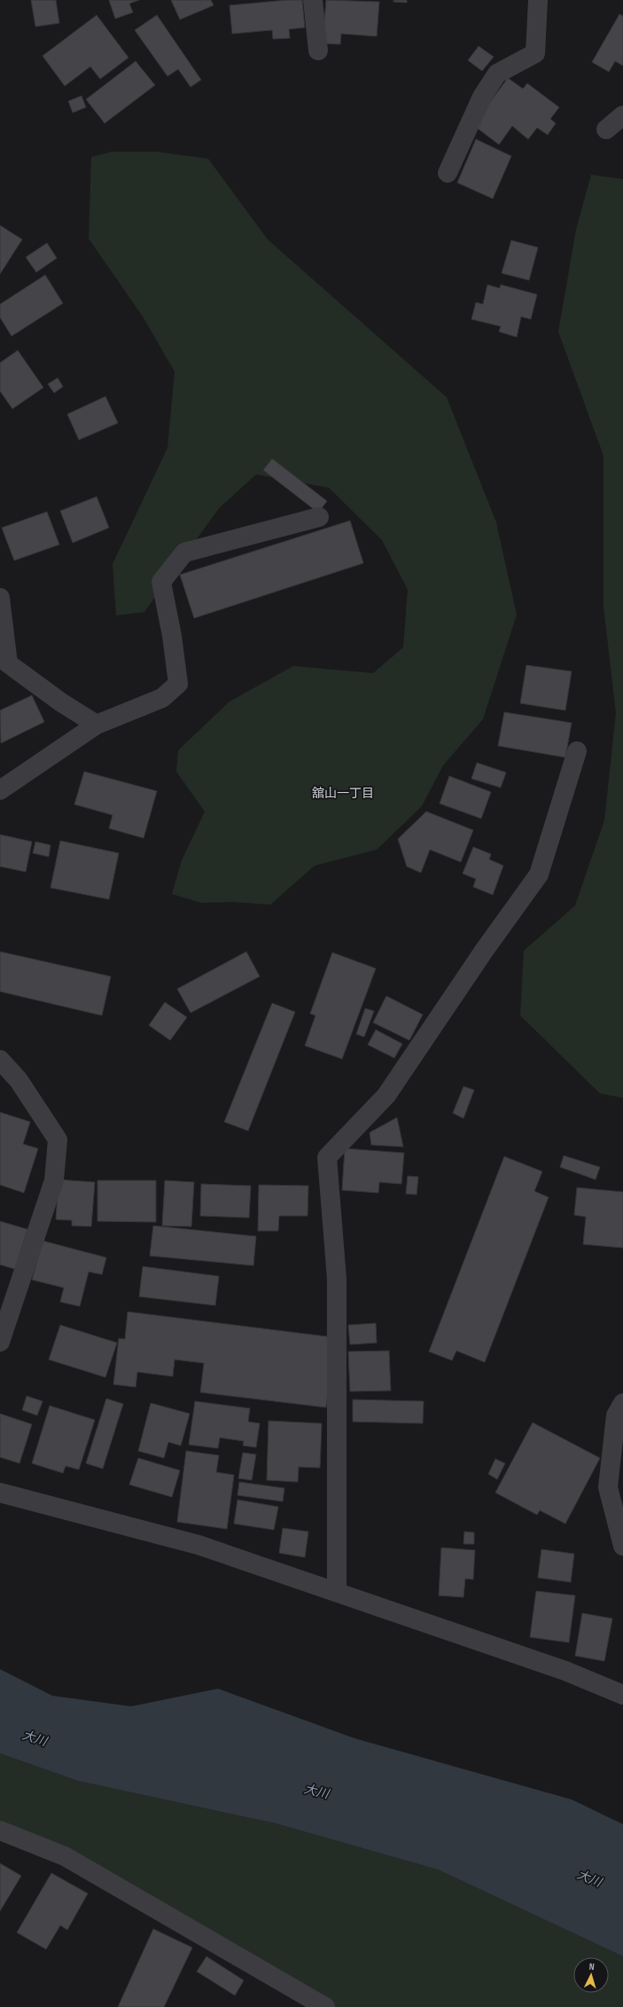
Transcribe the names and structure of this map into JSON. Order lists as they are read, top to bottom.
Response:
{
  "districts": ["舘山一丁目"],
  "water": ["大川"],
  "north": "top"
}
